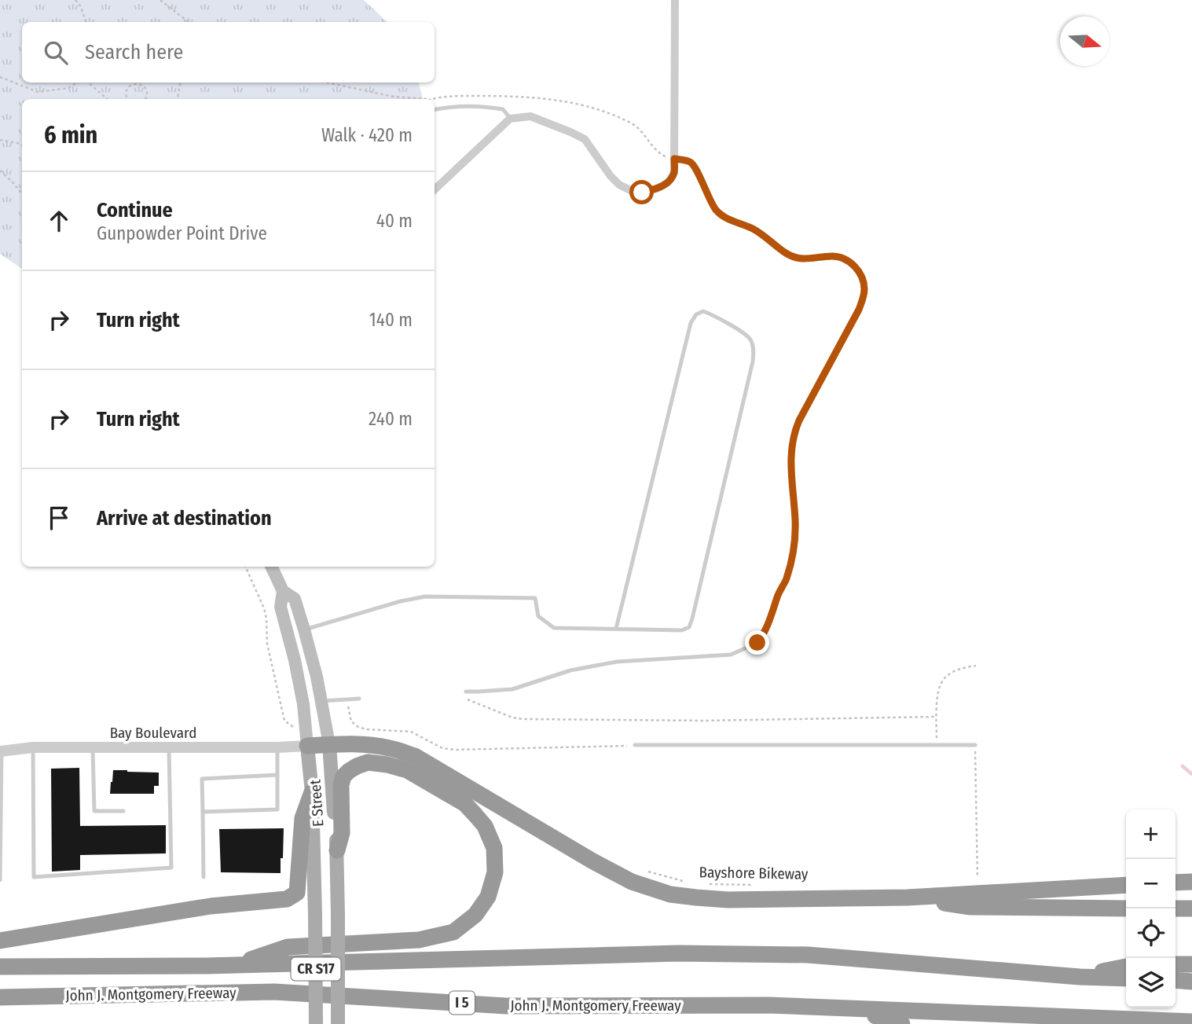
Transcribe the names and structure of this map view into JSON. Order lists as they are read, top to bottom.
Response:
{
  "streets": {
    "highway": ["John J. Montgomery Freeway", "I 5"],
    "main road": ["E Street", "CR S17"],
    "street": ["Bay Boulevard"],
    "path": ["Bayshore Bikeway"]
  },
  "crossings": [
    ["Bay Boulevard", "E Street"]
  ],
  "north": "right",
  "page": {
    "search": "Search here",
    "heading": ["6 min", "Walk · 420 m"],
    "list": [
      ["Continue", "Gunpowder Point Drive", "40 m"],
      ["Turn right", "140 m"],
      ["Turn right", "240 m"],
      "Arrive at destination"
    ],
    "map_buttons": ["+", "−"]
  }
}
